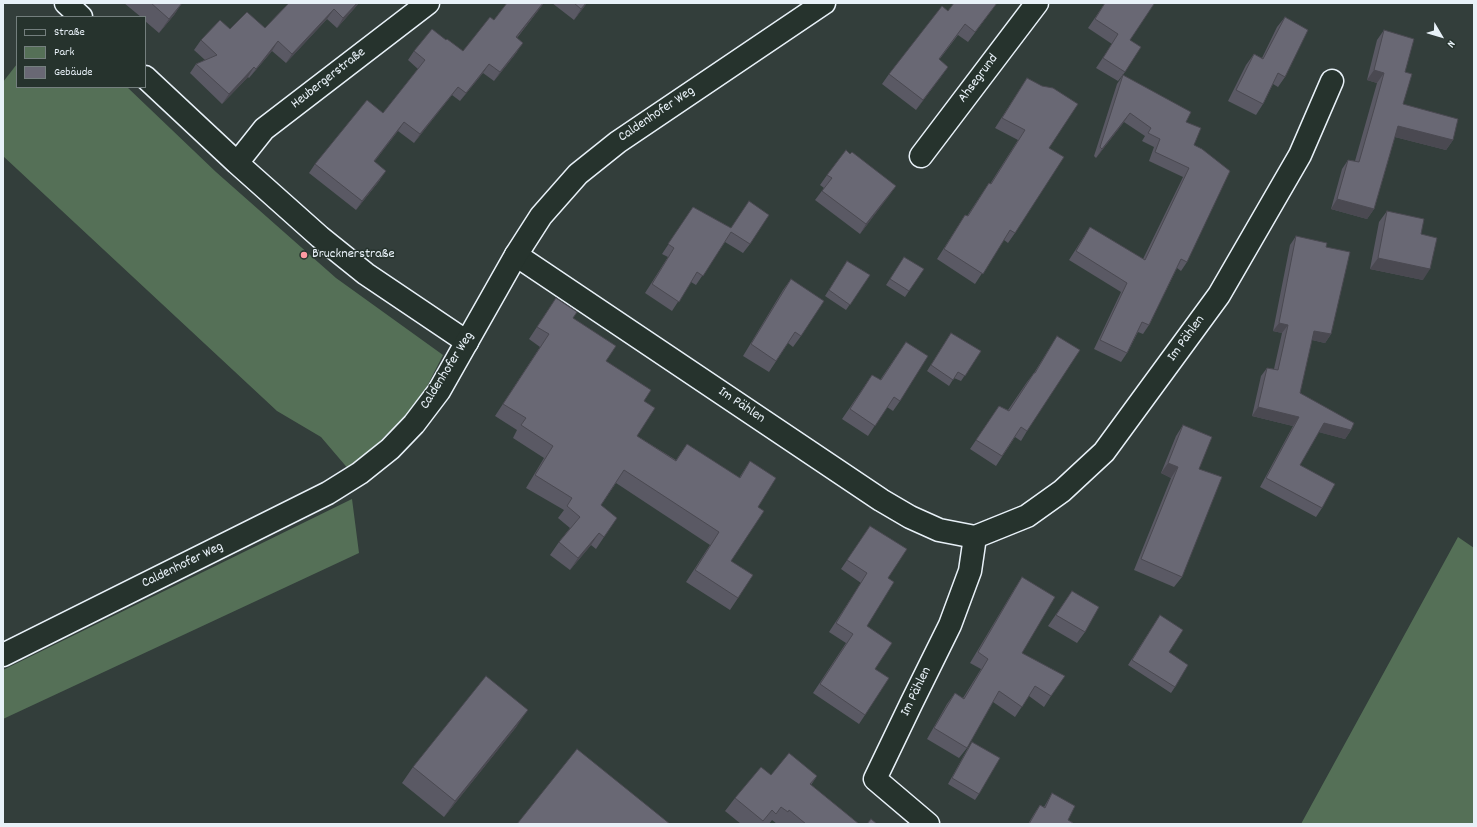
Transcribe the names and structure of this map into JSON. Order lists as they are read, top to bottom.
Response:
{
  "streets": {
    "street": [
      "Heubergerstraße",
      "Ahsegrund",
      "Caldenhofer Weg",
      "Im Pählen"
    ]
  },
  "crossings": [
    ["Caldenhofer Weg", "Im Pählen"]
  ],
  "places": ["Brucknerstraße"],
  "legend": ["Straße", "Park", "Gebäude"],
  "north": "bottom right"
}
